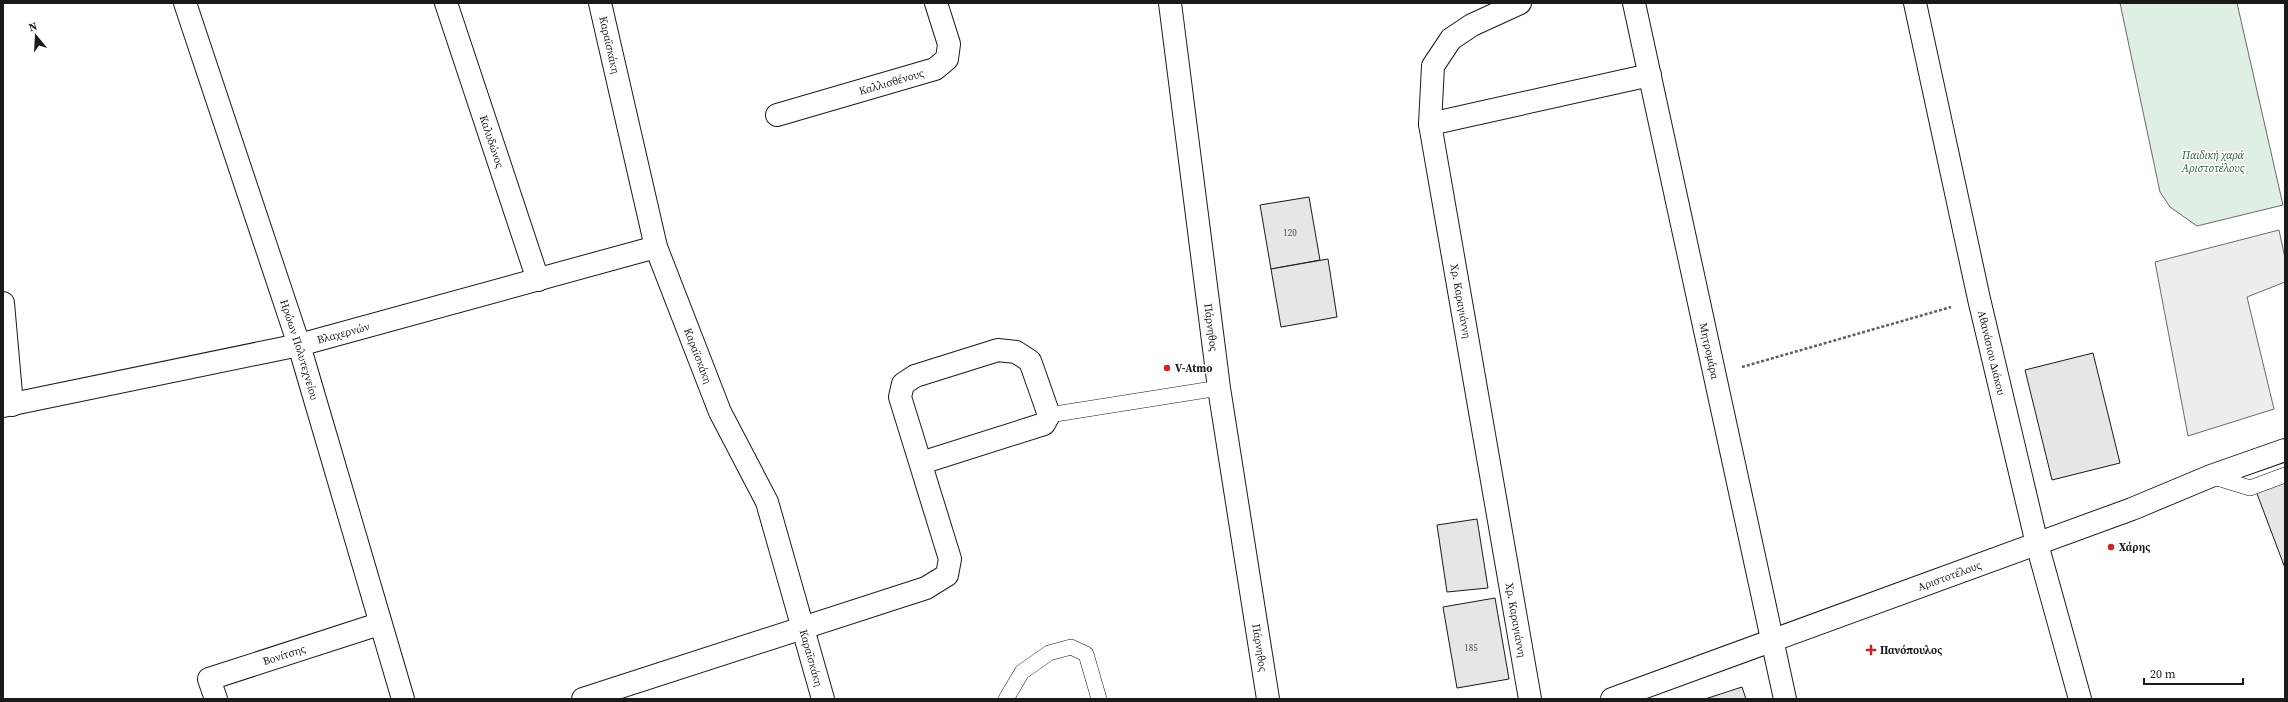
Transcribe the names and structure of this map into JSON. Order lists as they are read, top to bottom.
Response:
{
  "streets": {
    "street": [
      "Καραϊσκάκη",
      "Καλλισθένους",
      "Καλυδώνος",
      "Χρ. Καραγιάννη",
      "Πάρνηθος",
      "Βλαχερνών",
      "Ηρώων Πολυτεχνείου",
      "Μητρομάρα",
      "Αθανάσιου Διάκου",
      "Αριστοτέλους",
      "Βονίτσης"
    ]
  },
  "crossings": [
    ["Καραϊσκάκη", "Βλαχερνών"],
    ["Καλυδώνος", "Βλαχερνών"],
    ["Βλαχερνών", "Ηρώων Πολυτεχνείου"],
    ["Ηρώων Πολυτεχνείου", "Βονίτσης"],
    ["Μητρομάρα", "Αριστοτέλους"],
    ["Αθανάσιου Διάκου", "Αριστοτέλους"]
  ],
  "parks": ["Παιδική χαρά Αριστοτέλους"],
  "places": {
    "other": ["V-Atmo", "Χάρης"],
    "health": ["Πανόπουλος"]
  },
  "house_numbers": ["120", "185"],
  "scale_bar": "20 m",
  "north": "top"
}
